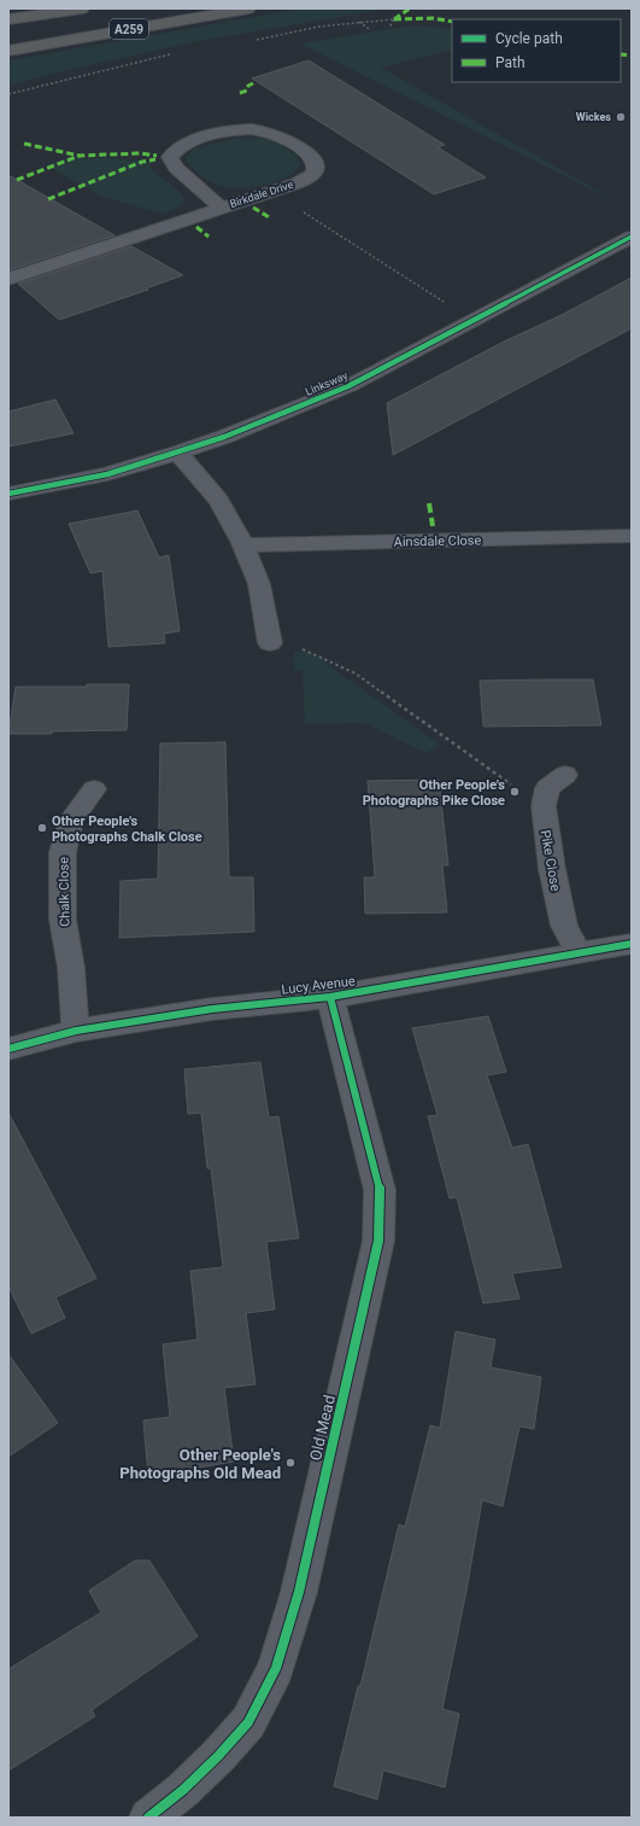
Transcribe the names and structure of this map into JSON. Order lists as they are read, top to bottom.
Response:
{
  "streets": {
    "highway": ["A259"],
    "street": [
      "Birkdale Drive",
      "Linksway",
      "Ainsdale Close",
      "Pike Close",
      "Chalk Close",
      "Lucy Avenue",
      "Old Mead"
    ]
  },
  "crossings": [
    ["Pike Close", "Lucy Avenue"],
    ["Chalk Close", "Lucy Avenue"],
    ["Lucy Avenue", "Old Mead"]
  ],
  "places": [
    "Wickes",
    "Other People's Photographs Pike Close",
    "Other People's Photographs Chalk Close",
    "Other People's Photographs Old Mead"
  ],
  "legend": ["Cycle path", "Path"]
}
